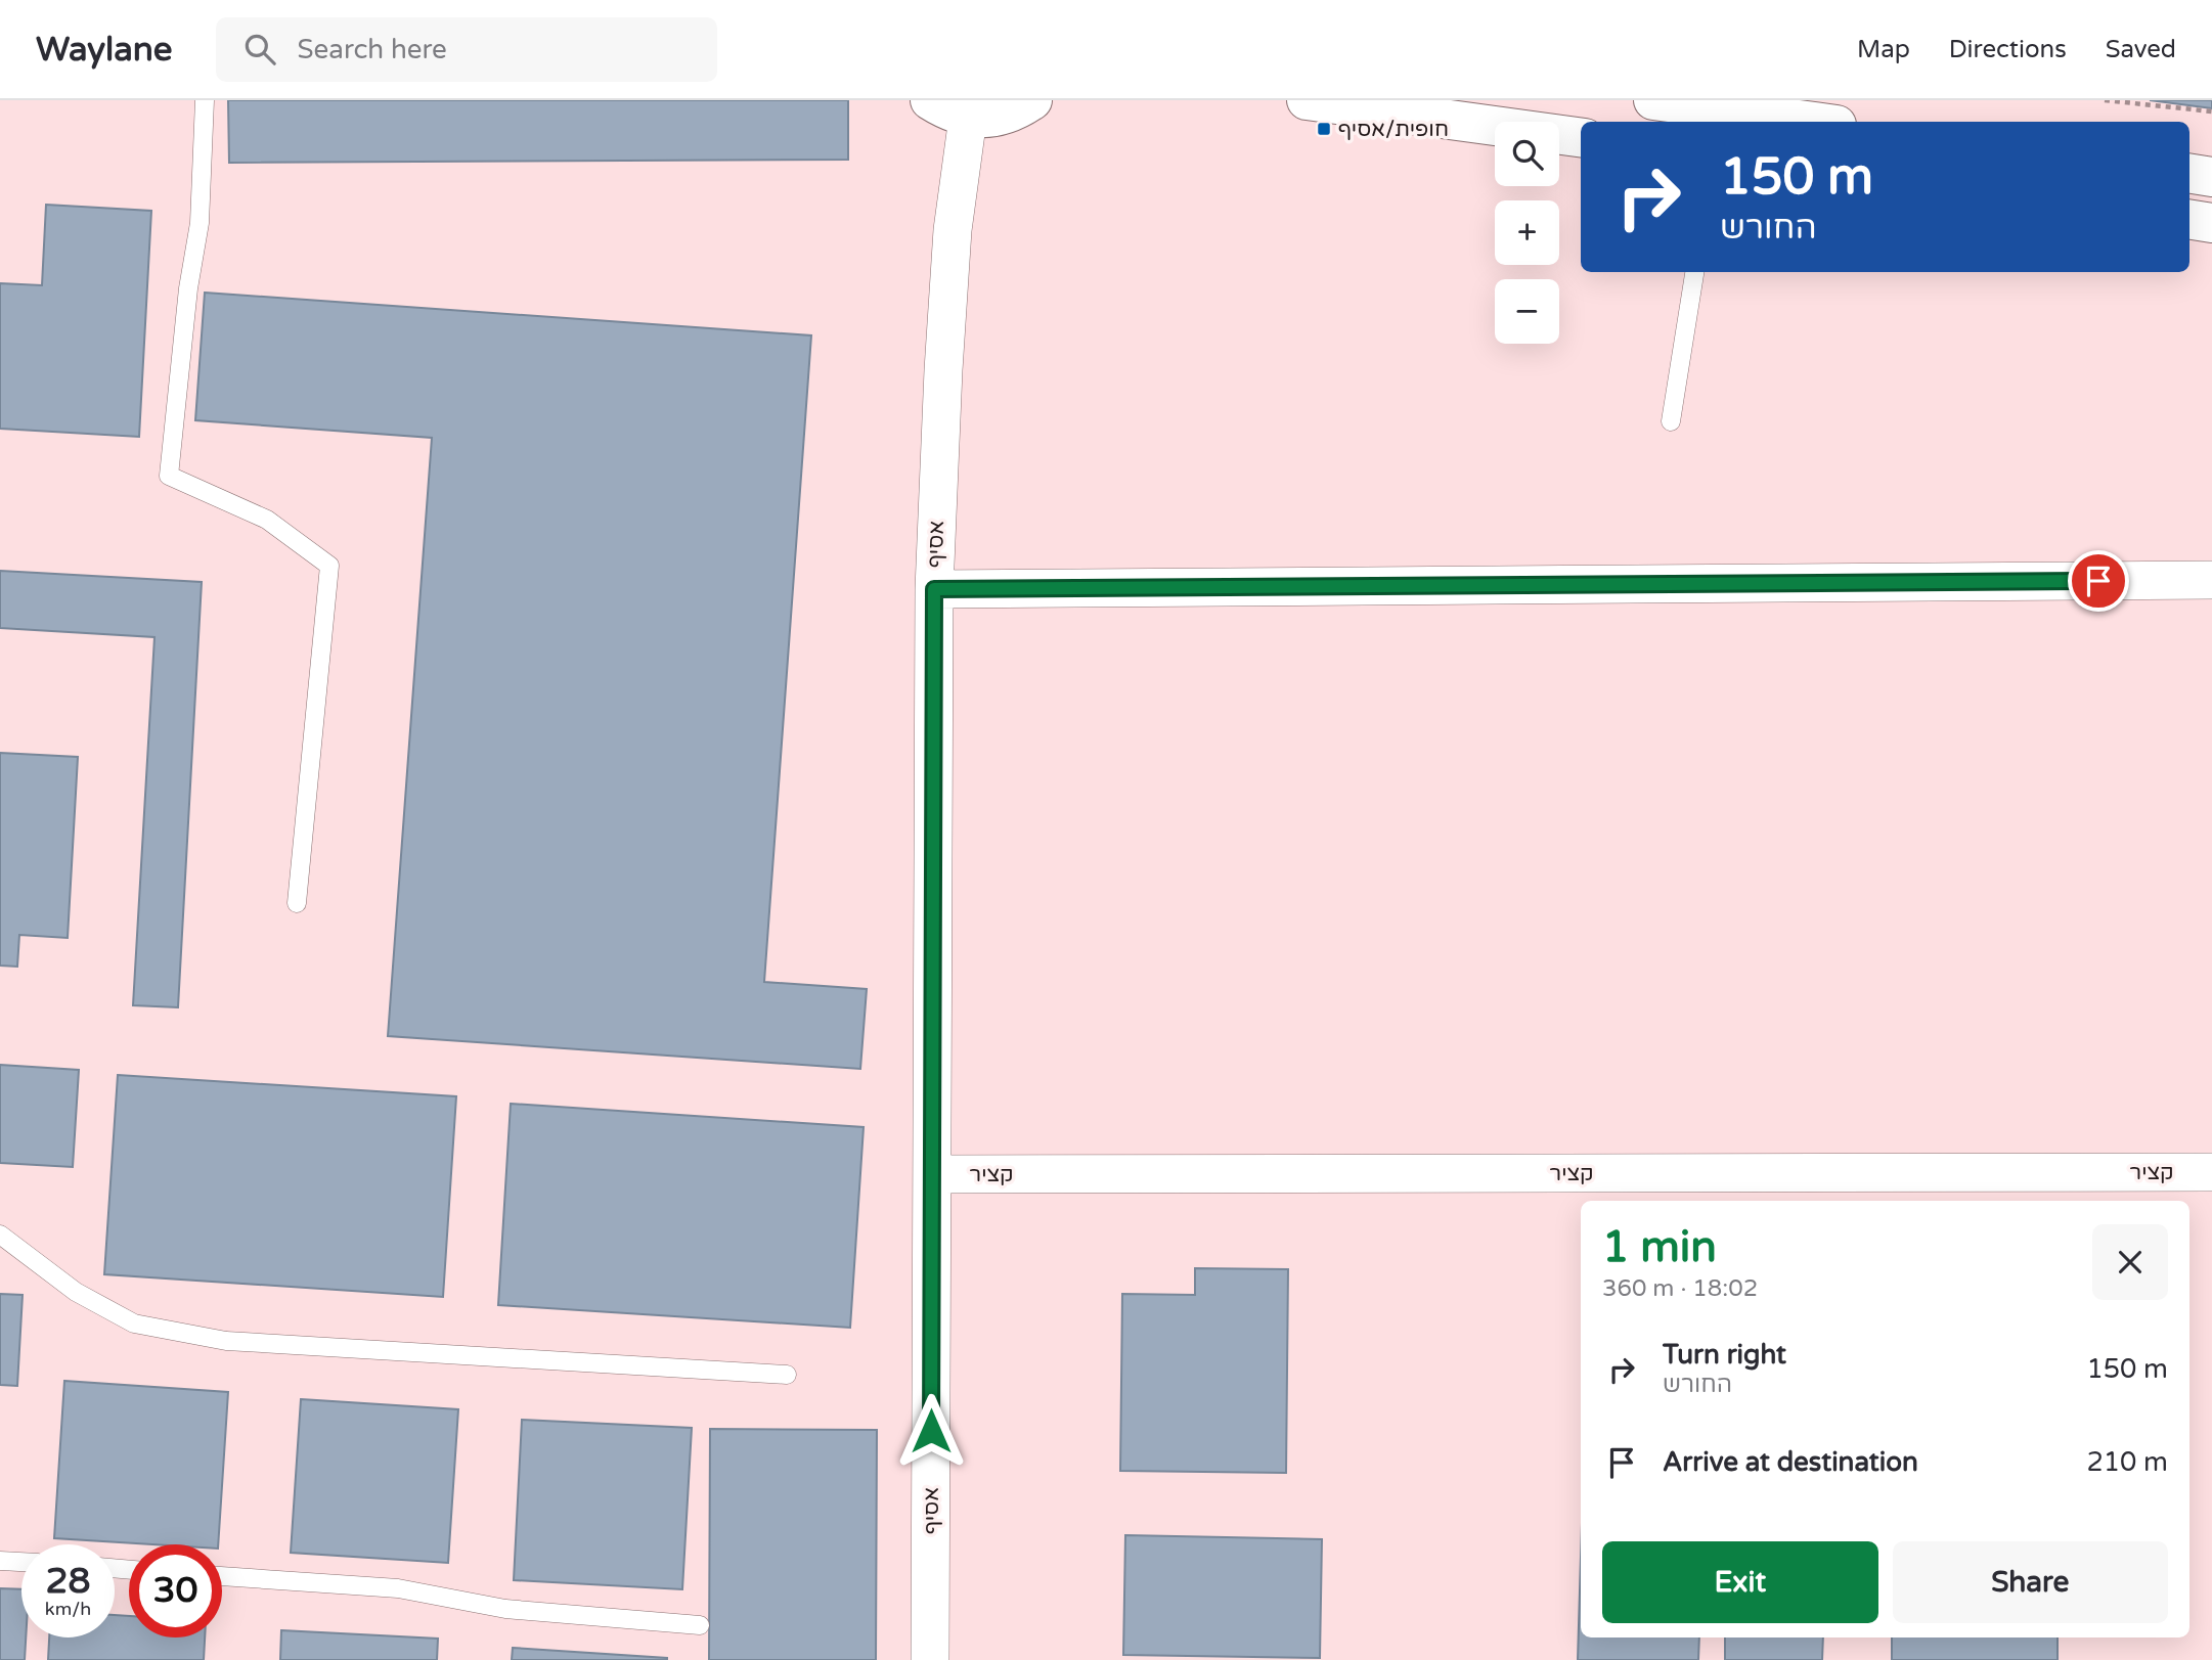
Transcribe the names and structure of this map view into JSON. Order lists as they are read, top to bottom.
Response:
{
  "streets": {
    "street": ["אסיף", "קציר"]
  },
  "crossings": [
    ["אסיף", "קציר"]
  ],
  "places": {
    "transit": ["חופית/אסיף"]
  },
  "page": {
    "header": "Waylane",
    "search": "Search here",
    "nav": ["Map", "Directions", "Saved"],
    "map_buttons": ["+", "−"],
    "turn": ["150 m", "החורש"],
    "heading": ["1 min", "360 m · 18:02"],
    "list": [
      {
        "name": "Turn right",
        "note": "החורש",
        "value": "150 m"
      },
      {
        "name": "Arrive at destination",
        "value": "210 m"
      }
    ],
    "buttons": ["Exit", "Share"],
    "speed": "28 km/h",
    "limit": "30"
  }
}
